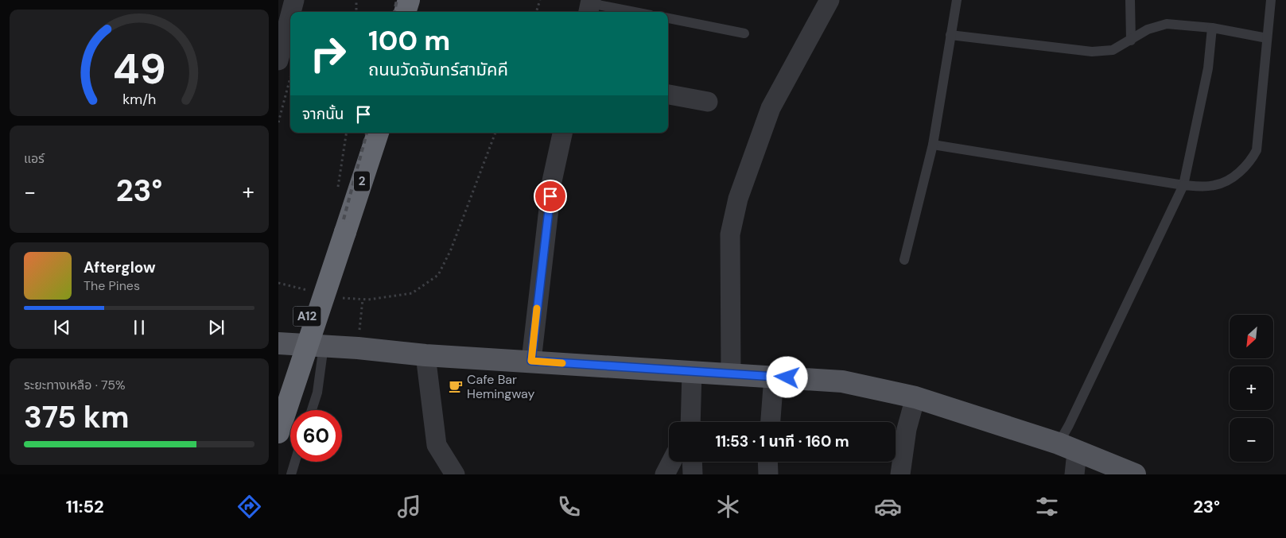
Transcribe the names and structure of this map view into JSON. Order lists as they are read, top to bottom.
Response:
{
  "streets": {
    "highway": ["2", "A12"]
  },
  "crossings": [
    ["2", "A12"]
  ],
  "places": {
    "cafe": ["Cafe Bar Hemingway"]
  },
  "north": "bottom left",
  "page": {
    "turn": ["100 m", "ถนนวัดจันทร์สามัคคี"],
    "then": "จากนั้น",
    "tile": [
      "แอร์",
      ["ระยะทางเหลือ · 75%", "375 km"]
    ],
    "heat": ["−", "23°", "+"],
    "song": ["Afterglow", "The Pines"],
    "map_buttons": ["+", "−"],
    "limit": "60",
    "trip": "11:53 · 1 นาที · 160 m",
    "tabs": ["11:52", "23°"],
    "gauge": ["49", "km/h"]
  }
}
